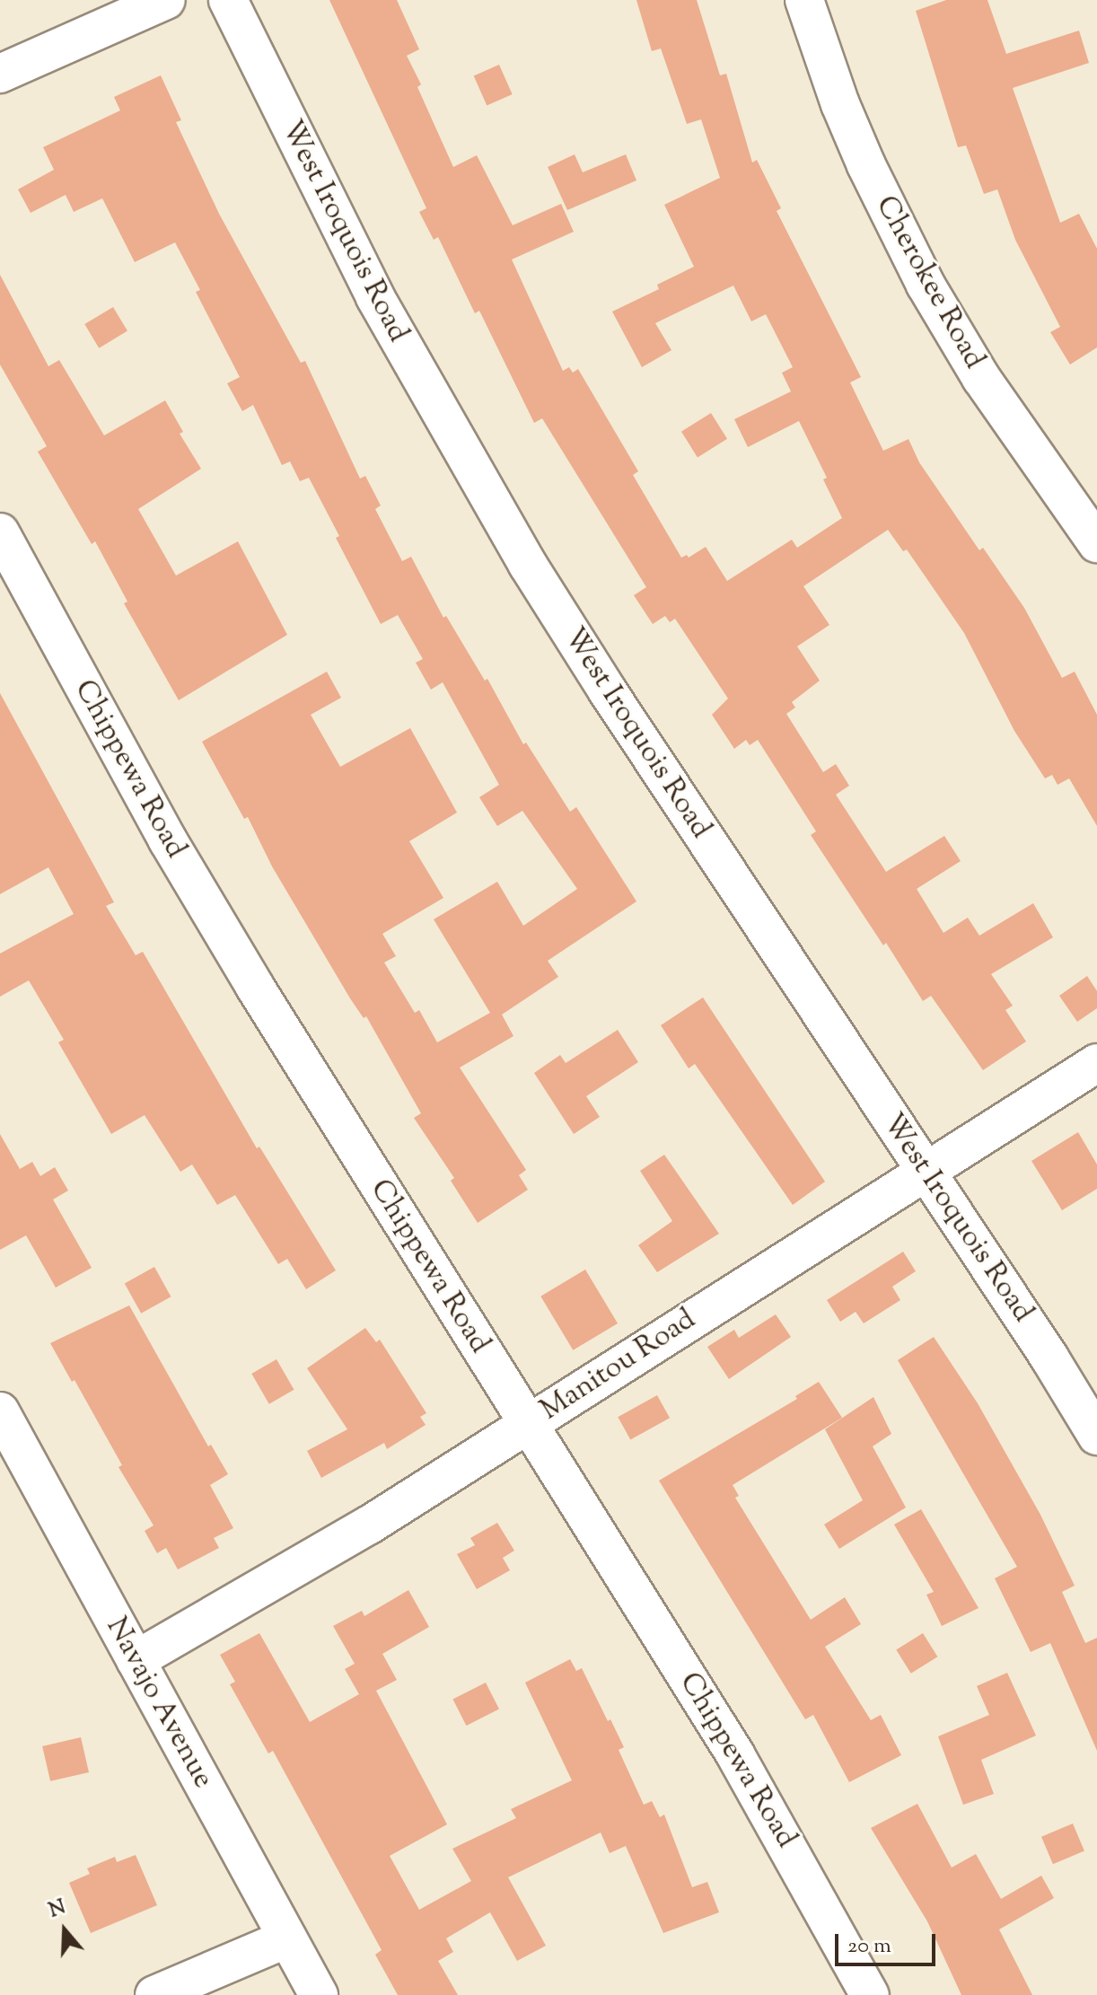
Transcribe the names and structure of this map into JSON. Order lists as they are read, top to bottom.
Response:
{
  "streets": {
    "street": [
      "West Iroquois Road",
      "Cherokee Road",
      "Chippewa Road",
      "Manitou Road",
      "Navajo Avenue"
    ]
  },
  "crossings": [
    ["West Iroquois Road", "Manitou Road"],
    ["Chippewa Road", "Manitou Road"],
    ["Manitou Road", "Navajo Avenue"]
  ],
  "scale_bar": "20 m",
  "north": "top"
}
